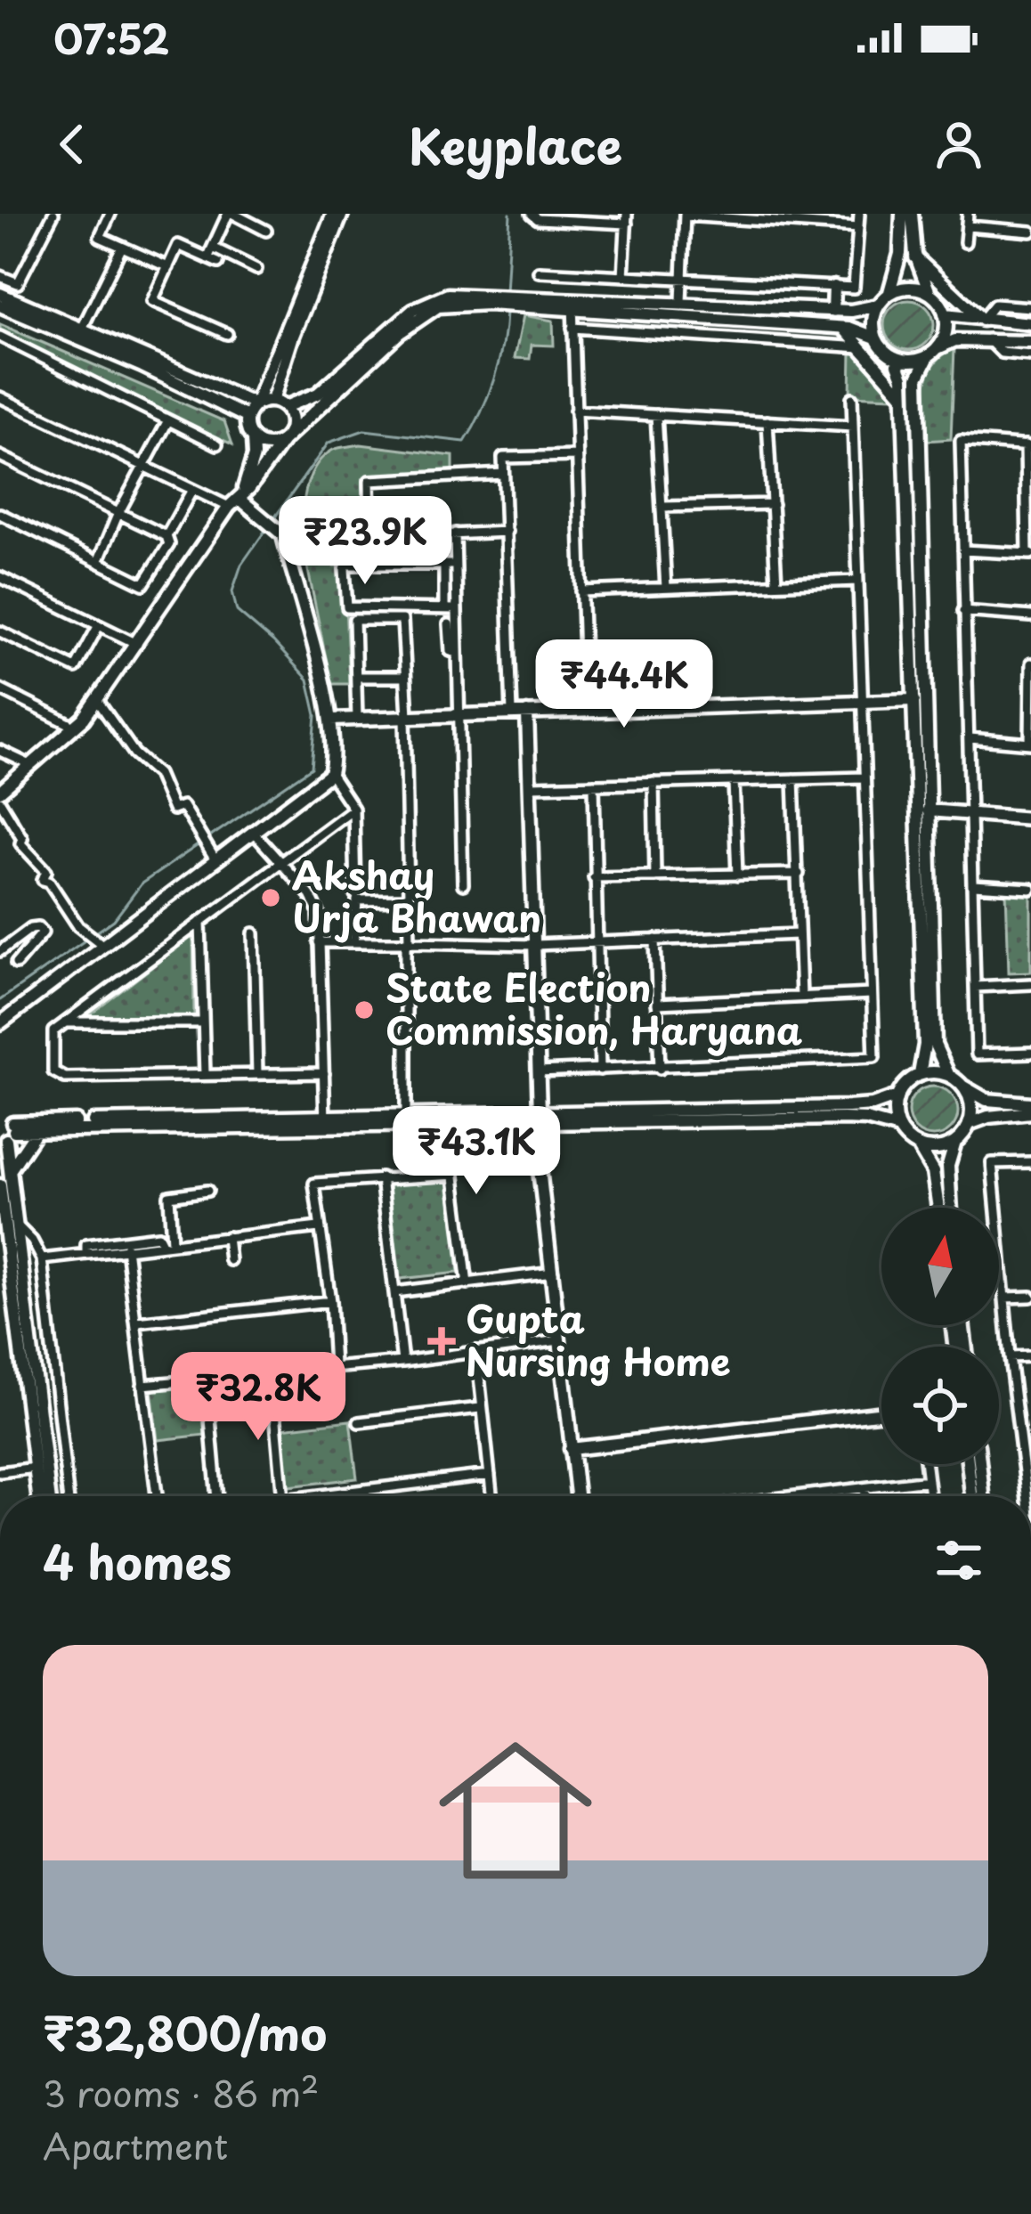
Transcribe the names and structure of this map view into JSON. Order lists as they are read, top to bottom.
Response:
{
  "places": {
    "other": ["Akshay Urja Bhawan", "State Election Commission, Haryana"],
    "health": ["Gupta Nursing Home"]
  },
  "north": "top",
  "page": {
    "status": "07:52",
    "header": "Keyplace",
    "price": [
      "₹23.9K",
      "₹44.4K",
      "₹43.1K",
      "₹32.8K"
    ],
    "heading": "4 homes",
    "list": [
      {
        "name": "₹32,800/mo",
        "note": "3 rooms · 86 m² · Apartment"
      }
    ]
  }
}
